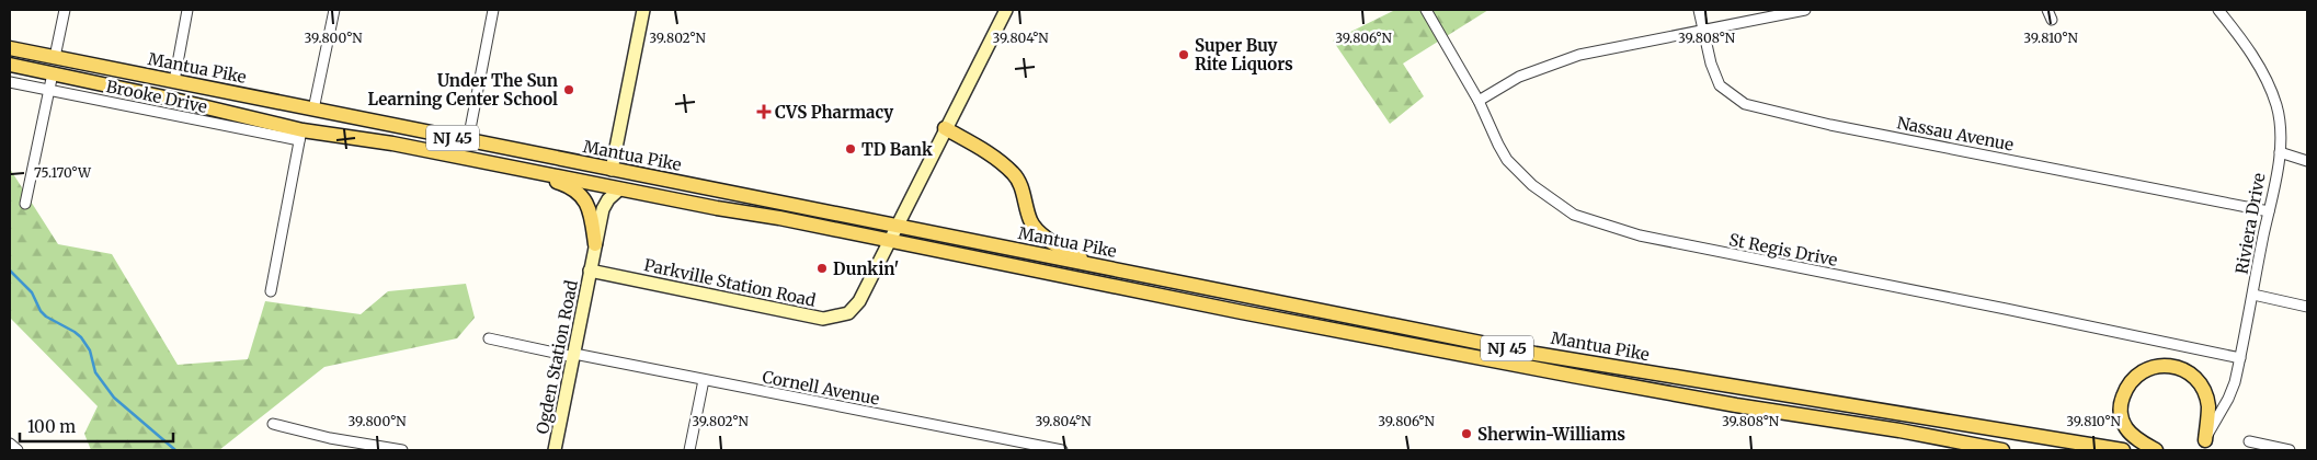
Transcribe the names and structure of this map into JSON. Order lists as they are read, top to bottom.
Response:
{
  "streets": {
    "main road": [
      "Mantua Pike",
      "NJ 45",
      "Parkville Station Road",
      "Ogden Station Road"
    ],
    "street": [
      "Brooke Drive",
      "Nassau Avenue",
      "Riviera Drive",
      "St Regis Drive",
      "Cornell Avenue"
    ]
  },
  "crossings": [
    ["Mantua Pike", "Brooke Drive"],
    ["Mantua Pike", "Parkville Station Road"],
    ["Mantua Pike", "Ogden Station Road"],
    ["Nassau Avenue", "Riviera Drive"],
    ["Riviera Drive", "St Regis Drive"],
    ["Parkville Station Road", "Ogden Station Road"],
    ["Ogden Station Road", "Cornell Avenue"]
  ],
  "places": {
    "other": [
      "Super Buy Rite Liquors",
      "Under The Sun Learning Center School",
      "TD Bank",
      "Dunkin'",
      "Sherwin-Williams"
    ],
    "health": ["CVS Pharmacy"]
  },
  "scale_bar": "100 m",
  "coordinates": [
    "39.800°N",
    "39.802°N",
    "39.804°N",
    "39.806°N",
    "39.808°N",
    "39.810°N",
    "75.170°W"
  ]
}
